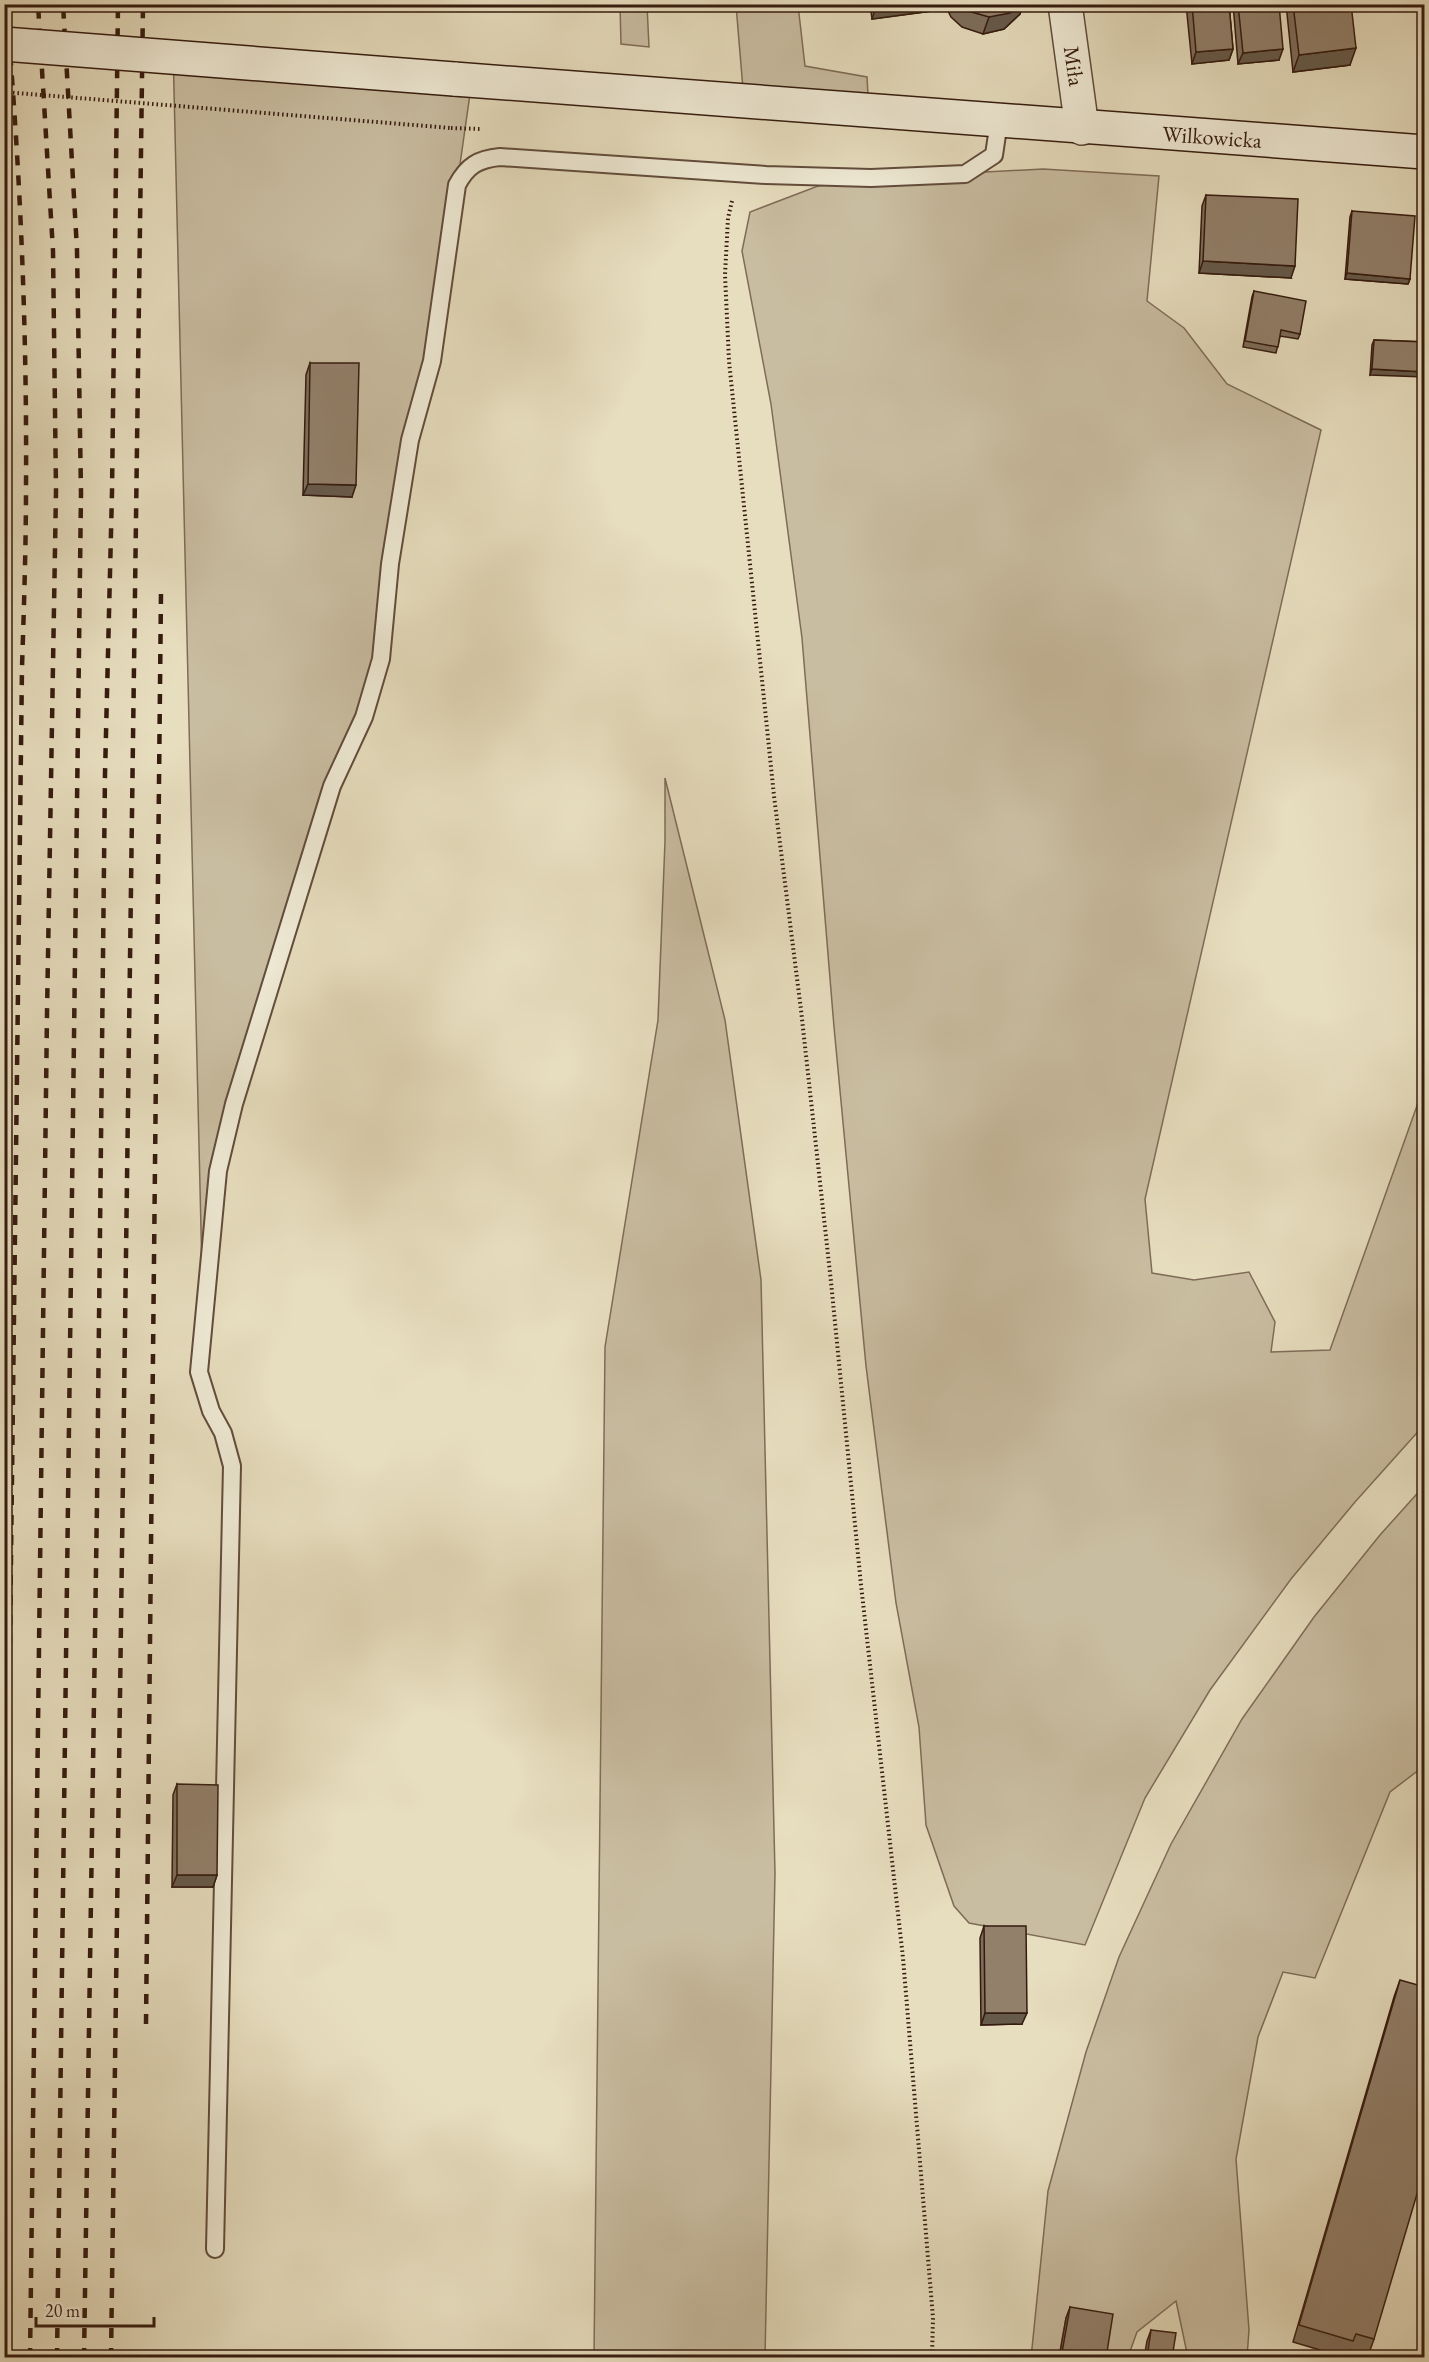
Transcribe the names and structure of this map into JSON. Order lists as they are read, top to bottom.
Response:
{
  "streets": {
    "main road": ["Miła", "Wilkowicka"]
  },
  "crossings": [
    ["Miła", "Wilkowicka"]
  ],
  "scale_bar": "20 m"
}
